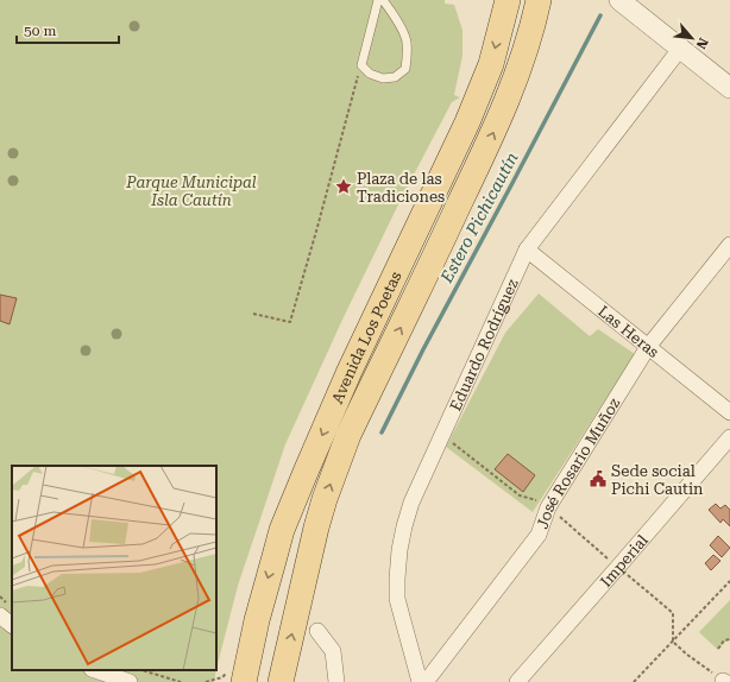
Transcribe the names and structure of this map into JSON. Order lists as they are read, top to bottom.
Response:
{
  "streets": {
    "main road": ["Avenida Los Poetas"],
    "street": [
      "Las Heras",
      "Eduardo Rodríguez",
      "José Rosario Muñoz",
      "Imperial"
    ]
  },
  "crossings": [
    ["Las Heras", "Eduardo Rodríguez"],
    ["Las Heras", "José Rosario Muñoz"]
  ],
  "water": ["Estero Pichicautín"],
  "parks": ["Parque Municipal Isla Cautín"],
  "places": {
    "place": ["Plaza de las Tradiciones"],
    "public building": ["Sede social Pichi Cautin"]
  },
  "scale_bar": "50 m",
  "north": "bottom right"
}
